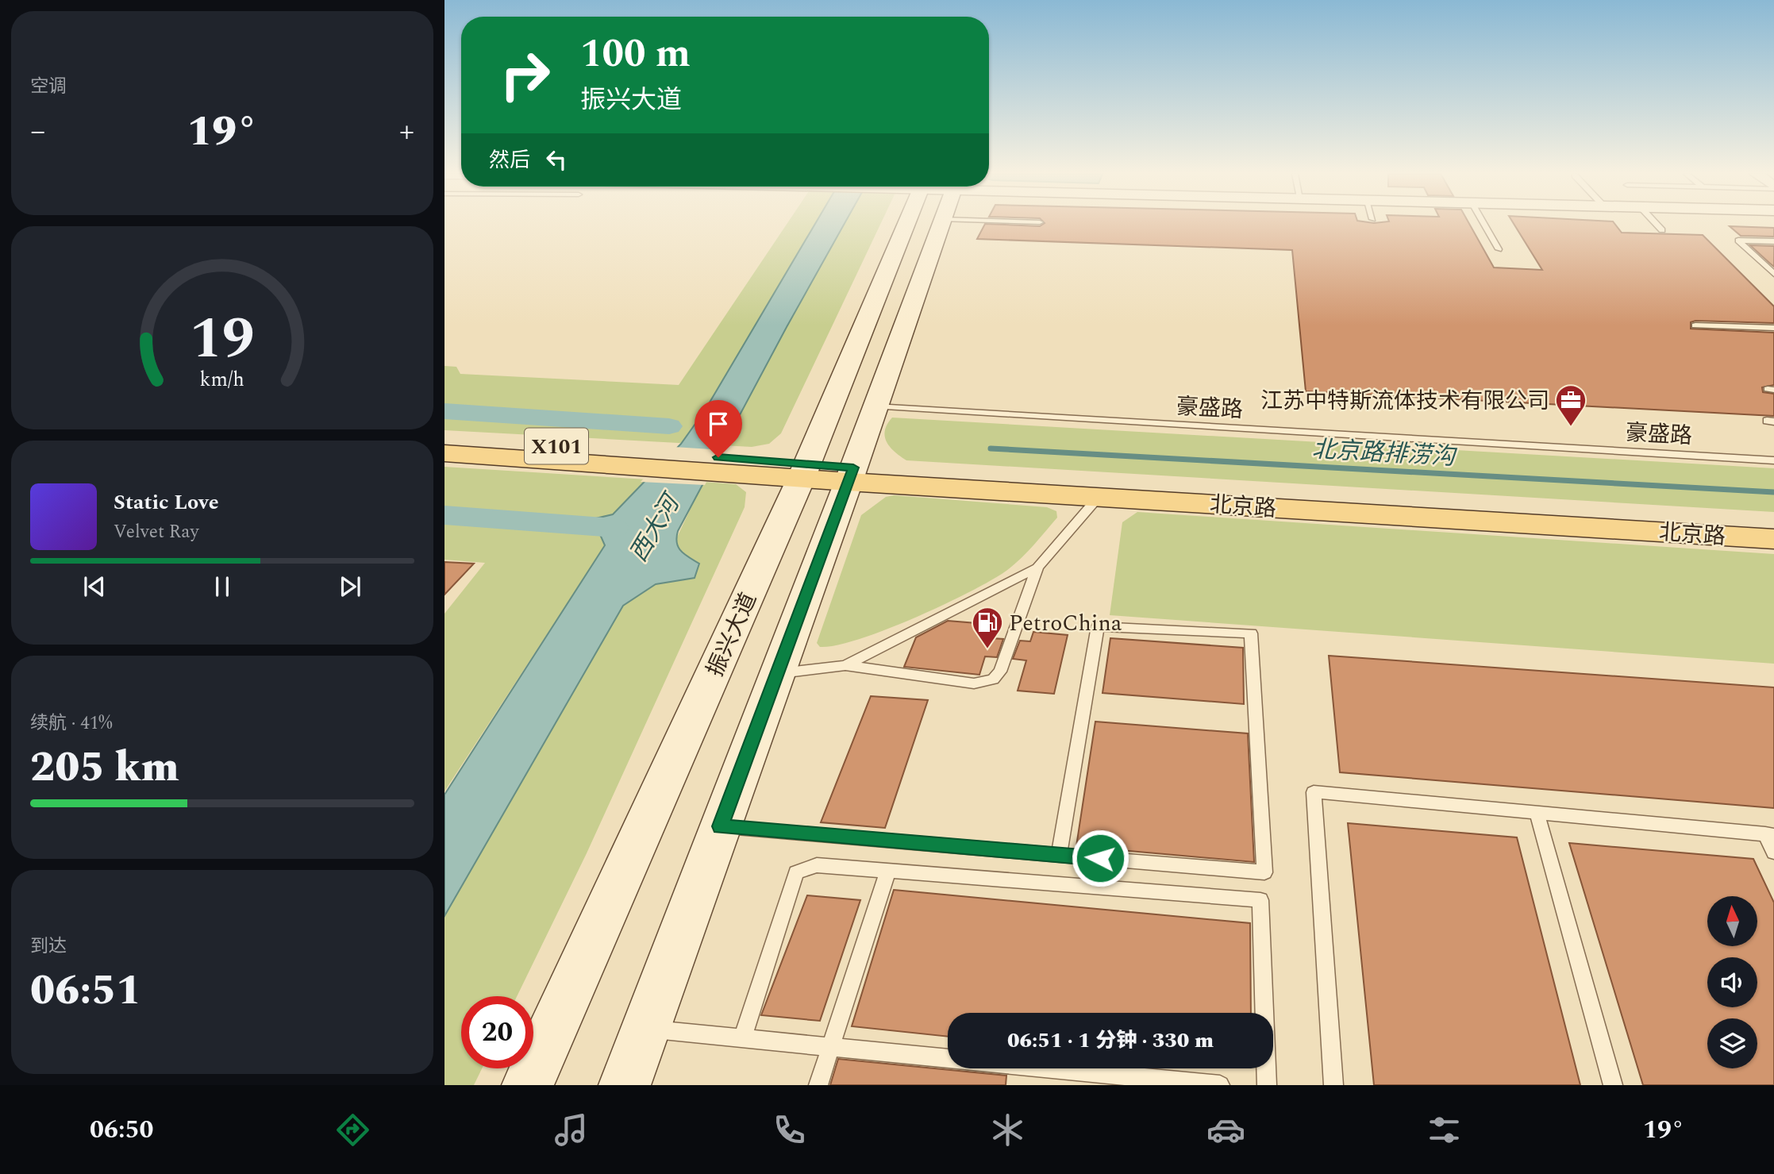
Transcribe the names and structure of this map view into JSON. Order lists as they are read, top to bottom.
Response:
{
  "streets": {
    "main road": ["X101", "北京路", "振兴大道"],
    "lane": ["豪盛路"]
  },
  "crossings": [
    ["X101", "北京路"],
    ["北京路", "振兴大道"]
  ],
  "water": ["北京路排涝沟", "西大河"],
  "places": {
    "office": ["江苏中特斯流体技术有限公司"],
    "fuel station": ["PetroChina"]
  },
  "north": "top",
  "page": {
    "tile": [
      "空调",
      ["续航 · 41%", "205 km"],
      ["到达", "06:51"]
    ],
    "turn": ["100 m", "振兴大道"],
    "heat": ["−", "19°", "+"],
    "then": "然后",
    "song": ["Static Love", "Velvet Ray"],
    "limit": "20",
    "trip": "06:51 · 1 分钟 · 330 m",
    "tabs": ["06:50", "19°"],
    "gauge": ["19", "km/h"]
  }
}
